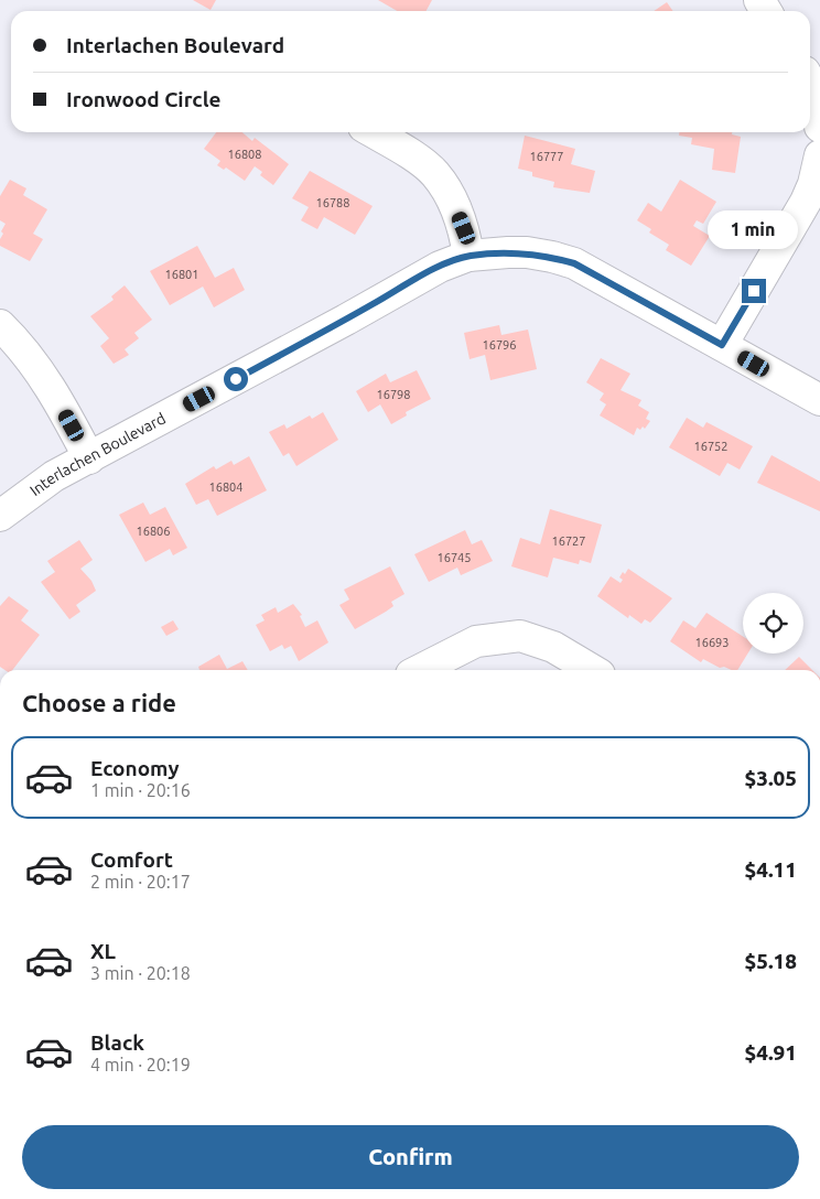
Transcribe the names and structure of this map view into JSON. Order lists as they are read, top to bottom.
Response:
{
  "streets": {
    "street": ["Interlachen Boulevard"]
  },
  "house_numbers": [
    "16808",
    "16777",
    "16788",
    "16801",
    "16796",
    "16798",
    "16752",
    "16804",
    "16806",
    "16727",
    "16745",
    "16693"
  ],
  "page": {
    "banner": ["Interlachen Boulevard", "Ironwood Circle"],
    "bubble": "1 min",
    "heading": "Choose a ride",
    "list": [
      {
        "name": "Economy",
        "note": "1 min · 20:16",
        "value": "$3.05"
      },
      {
        "name": "Comfort",
        "note": "2 min · 20:17",
        "value": "$4.11"
      },
      {
        "name": "XL",
        "note": "3 min · 20:18",
        "value": "$5.18"
      },
      {
        "name": "Black",
        "note": "4 min · 20:19",
        "value": "$4.91"
      }
    ],
    "buttons": "Confirm"
  }
}
